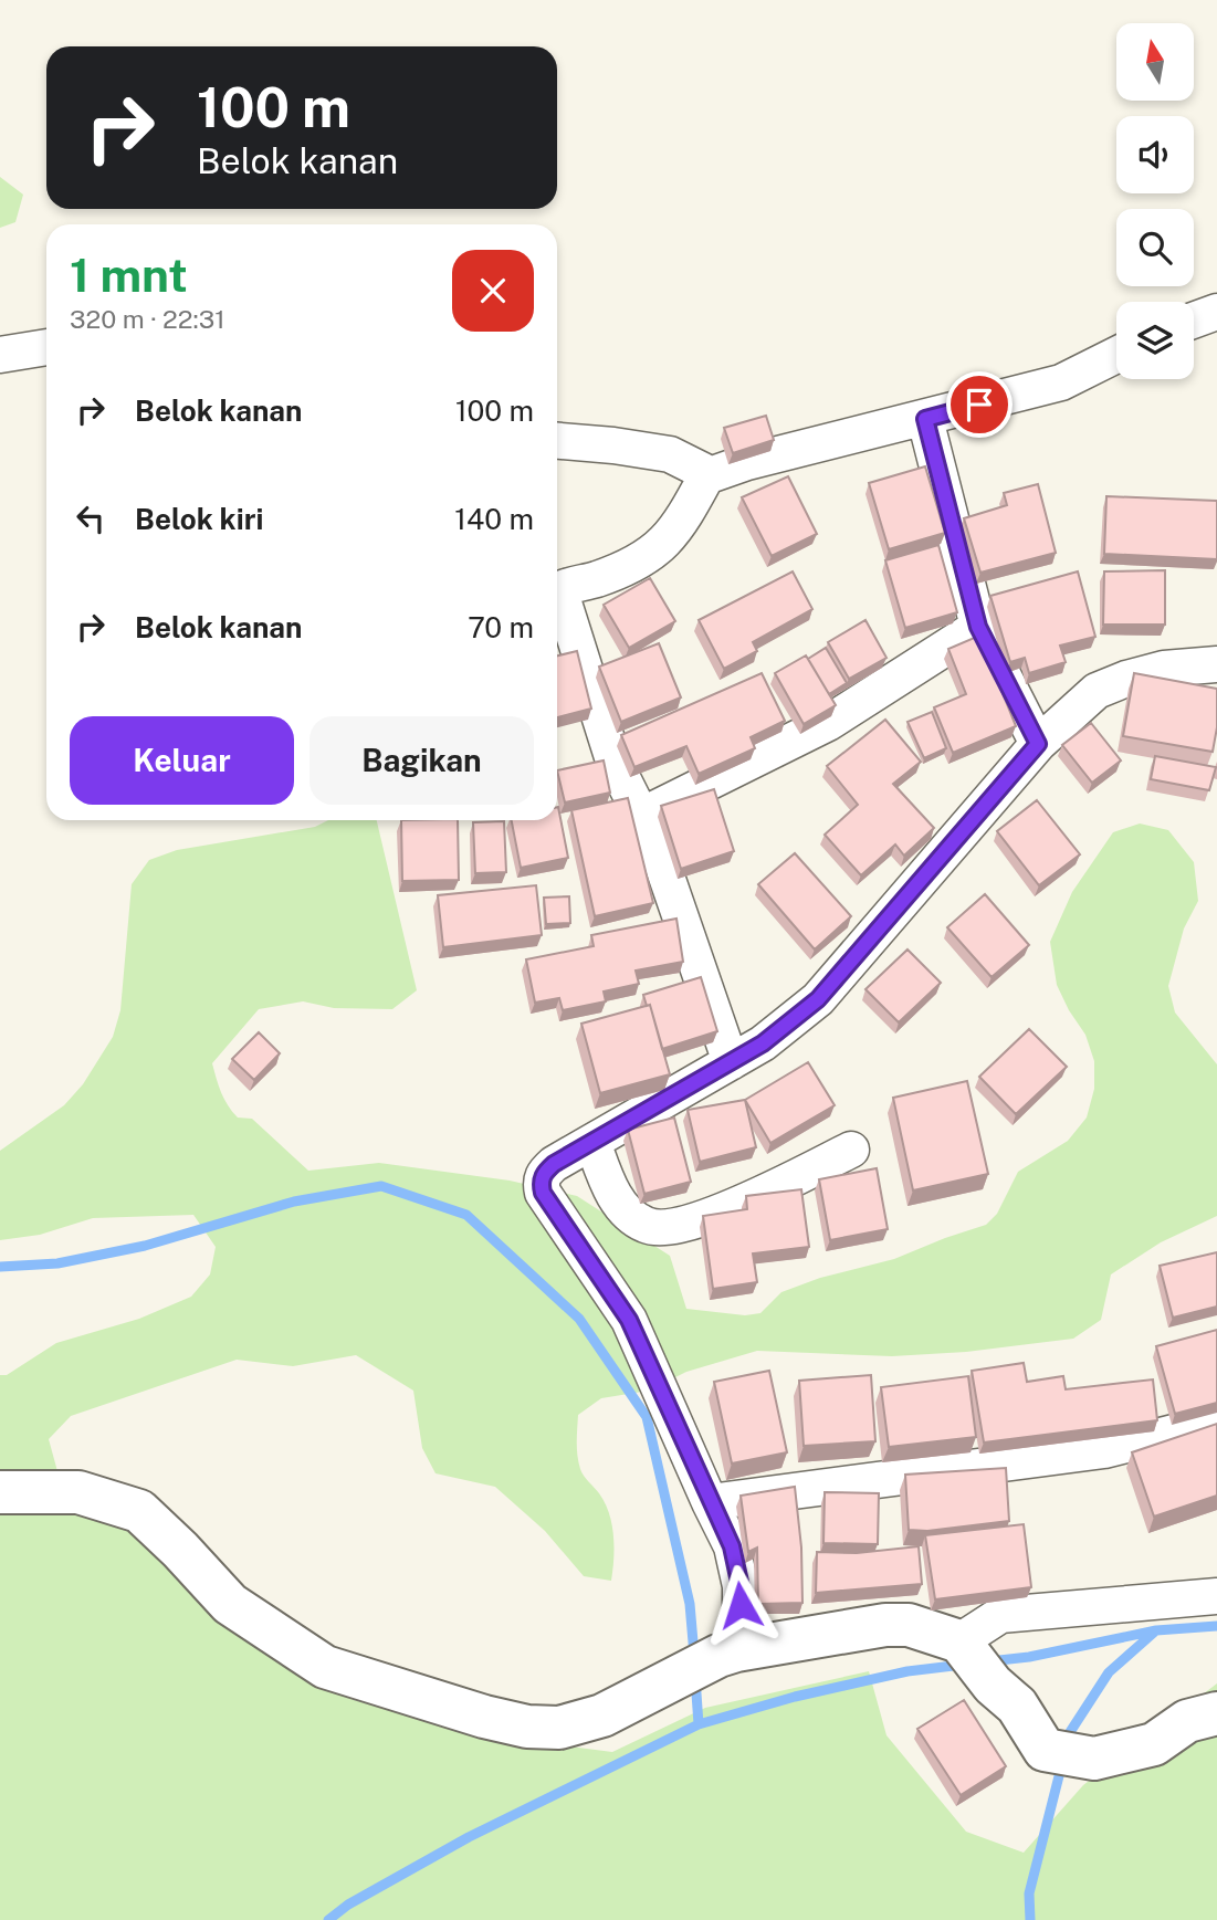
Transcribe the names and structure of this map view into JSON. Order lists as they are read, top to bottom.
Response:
{
  "north": "top",
  "page": {
    "turn": ["100 m", "Belok kanan"],
    "heading": ["1 mnt", "320 m · 22:31"],
    "list": [
      {
        "name": "Belok kanan",
        "value": "100 m"
      },
      {
        "name": "Belok kiri",
        "value": "140 m"
      },
      {
        "name": "Belok kanan",
        "value": "70 m"
      }
    ],
    "buttons": ["Keluar", "Bagikan"]
  }
}
